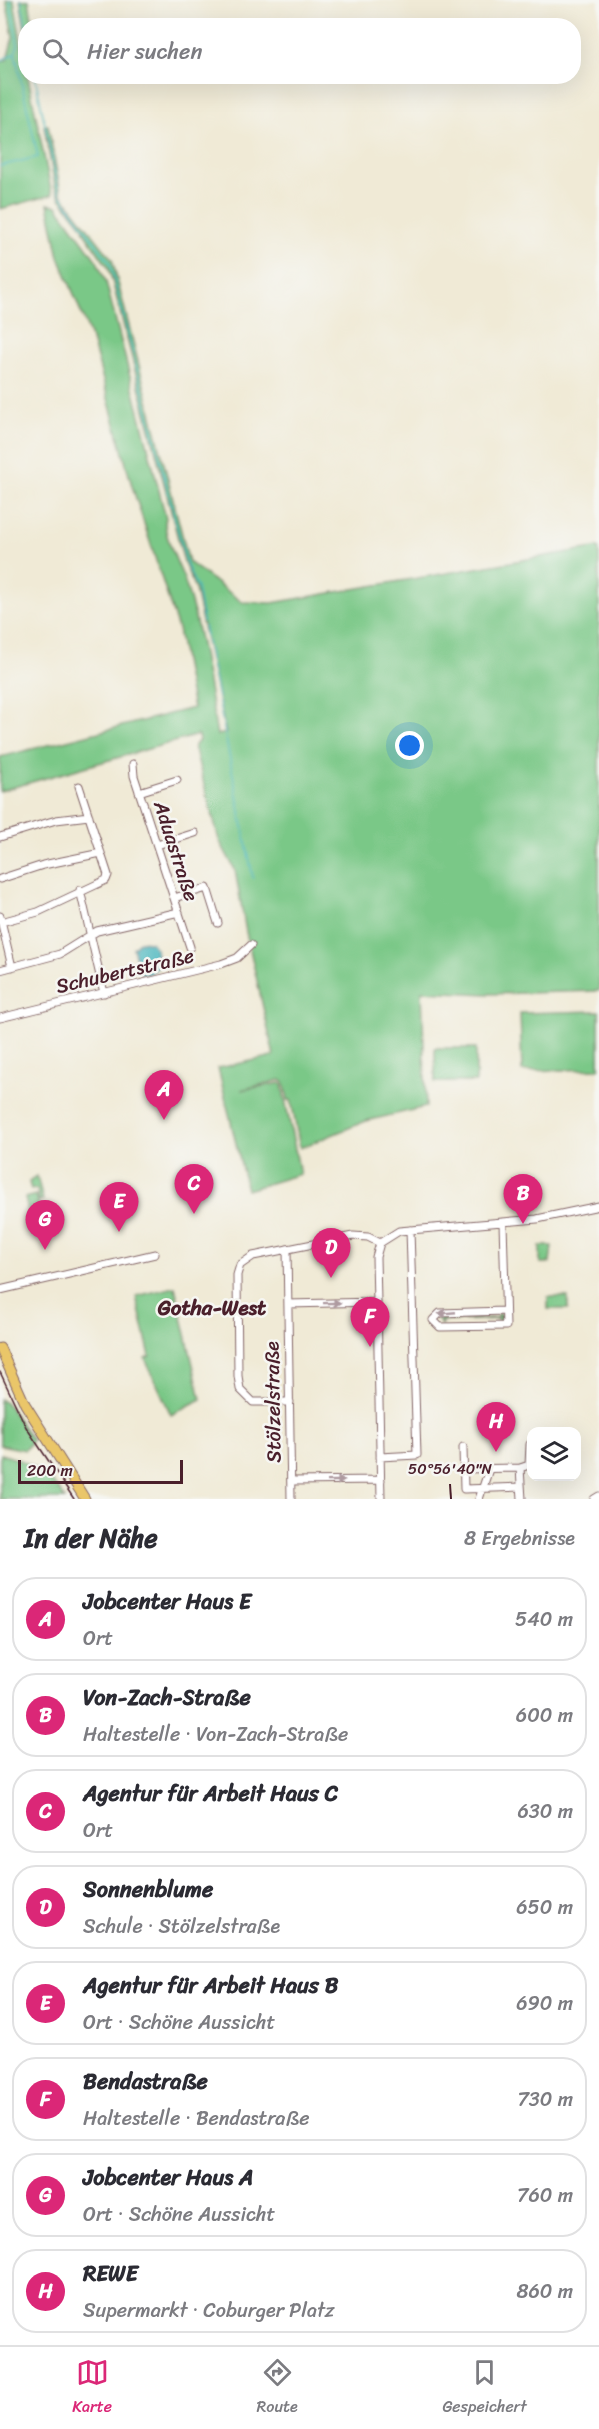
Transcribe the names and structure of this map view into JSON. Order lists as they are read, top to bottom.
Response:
{
  "streets": {
    "street": ["Aduastraße", "Schubertstraße", "Stölzelstraße"]
  },
  "districts": ["Gotha-West"],
  "scale_bar": "200 m",
  "page": {
    "search": "Hier suchen",
    "pins": [
      "A",
      "C",
      "B",
      "E",
      "G",
      "D",
      "F",
      "H"
    ],
    "scale": "200 m",
    "heading": ["In der Nähe", "8 Ergebnisse"],
    "list": [
      {
        "mark": "A",
        "name": "Jobcenter Haus E",
        "note": "Ort",
        "value": "540 m"
      },
      {
        "mark": "B",
        "name": "Von-Zach-Straße",
        "note": "Haltestelle · Von-Zach-Straße",
        "value": "600 m"
      },
      {
        "mark": "C",
        "name": "Agentur für Arbeit Haus C",
        "note": "Ort",
        "value": "630 m"
      },
      {
        "mark": "D",
        "name": "Sonnenblume",
        "note": "Schule · Stölzelstraße",
        "value": "650 m"
      },
      {
        "mark": "E",
        "name": "Agentur für Arbeit Haus B",
        "note": "Ort · Schöne Aussicht",
        "value": "690 m"
      },
      {
        "mark": "F",
        "name": "Bendastraße",
        "note": "Haltestelle · Bendastraße",
        "value": "730 m"
      },
      {
        "mark": "G",
        "name": "Jobcenter Haus A",
        "note": "Ort · Schöne Aussicht",
        "value": "760 m"
      },
      {
        "mark": "H",
        "name": "REWE",
        "note": "Supermarkt · Coburger Platz",
        "value": "860 m"
      }
    ],
    "nav": ["Karte", "Route", "Gespeichert"]
  },
  "coordinates": ["50°56'40\"N"]
}
